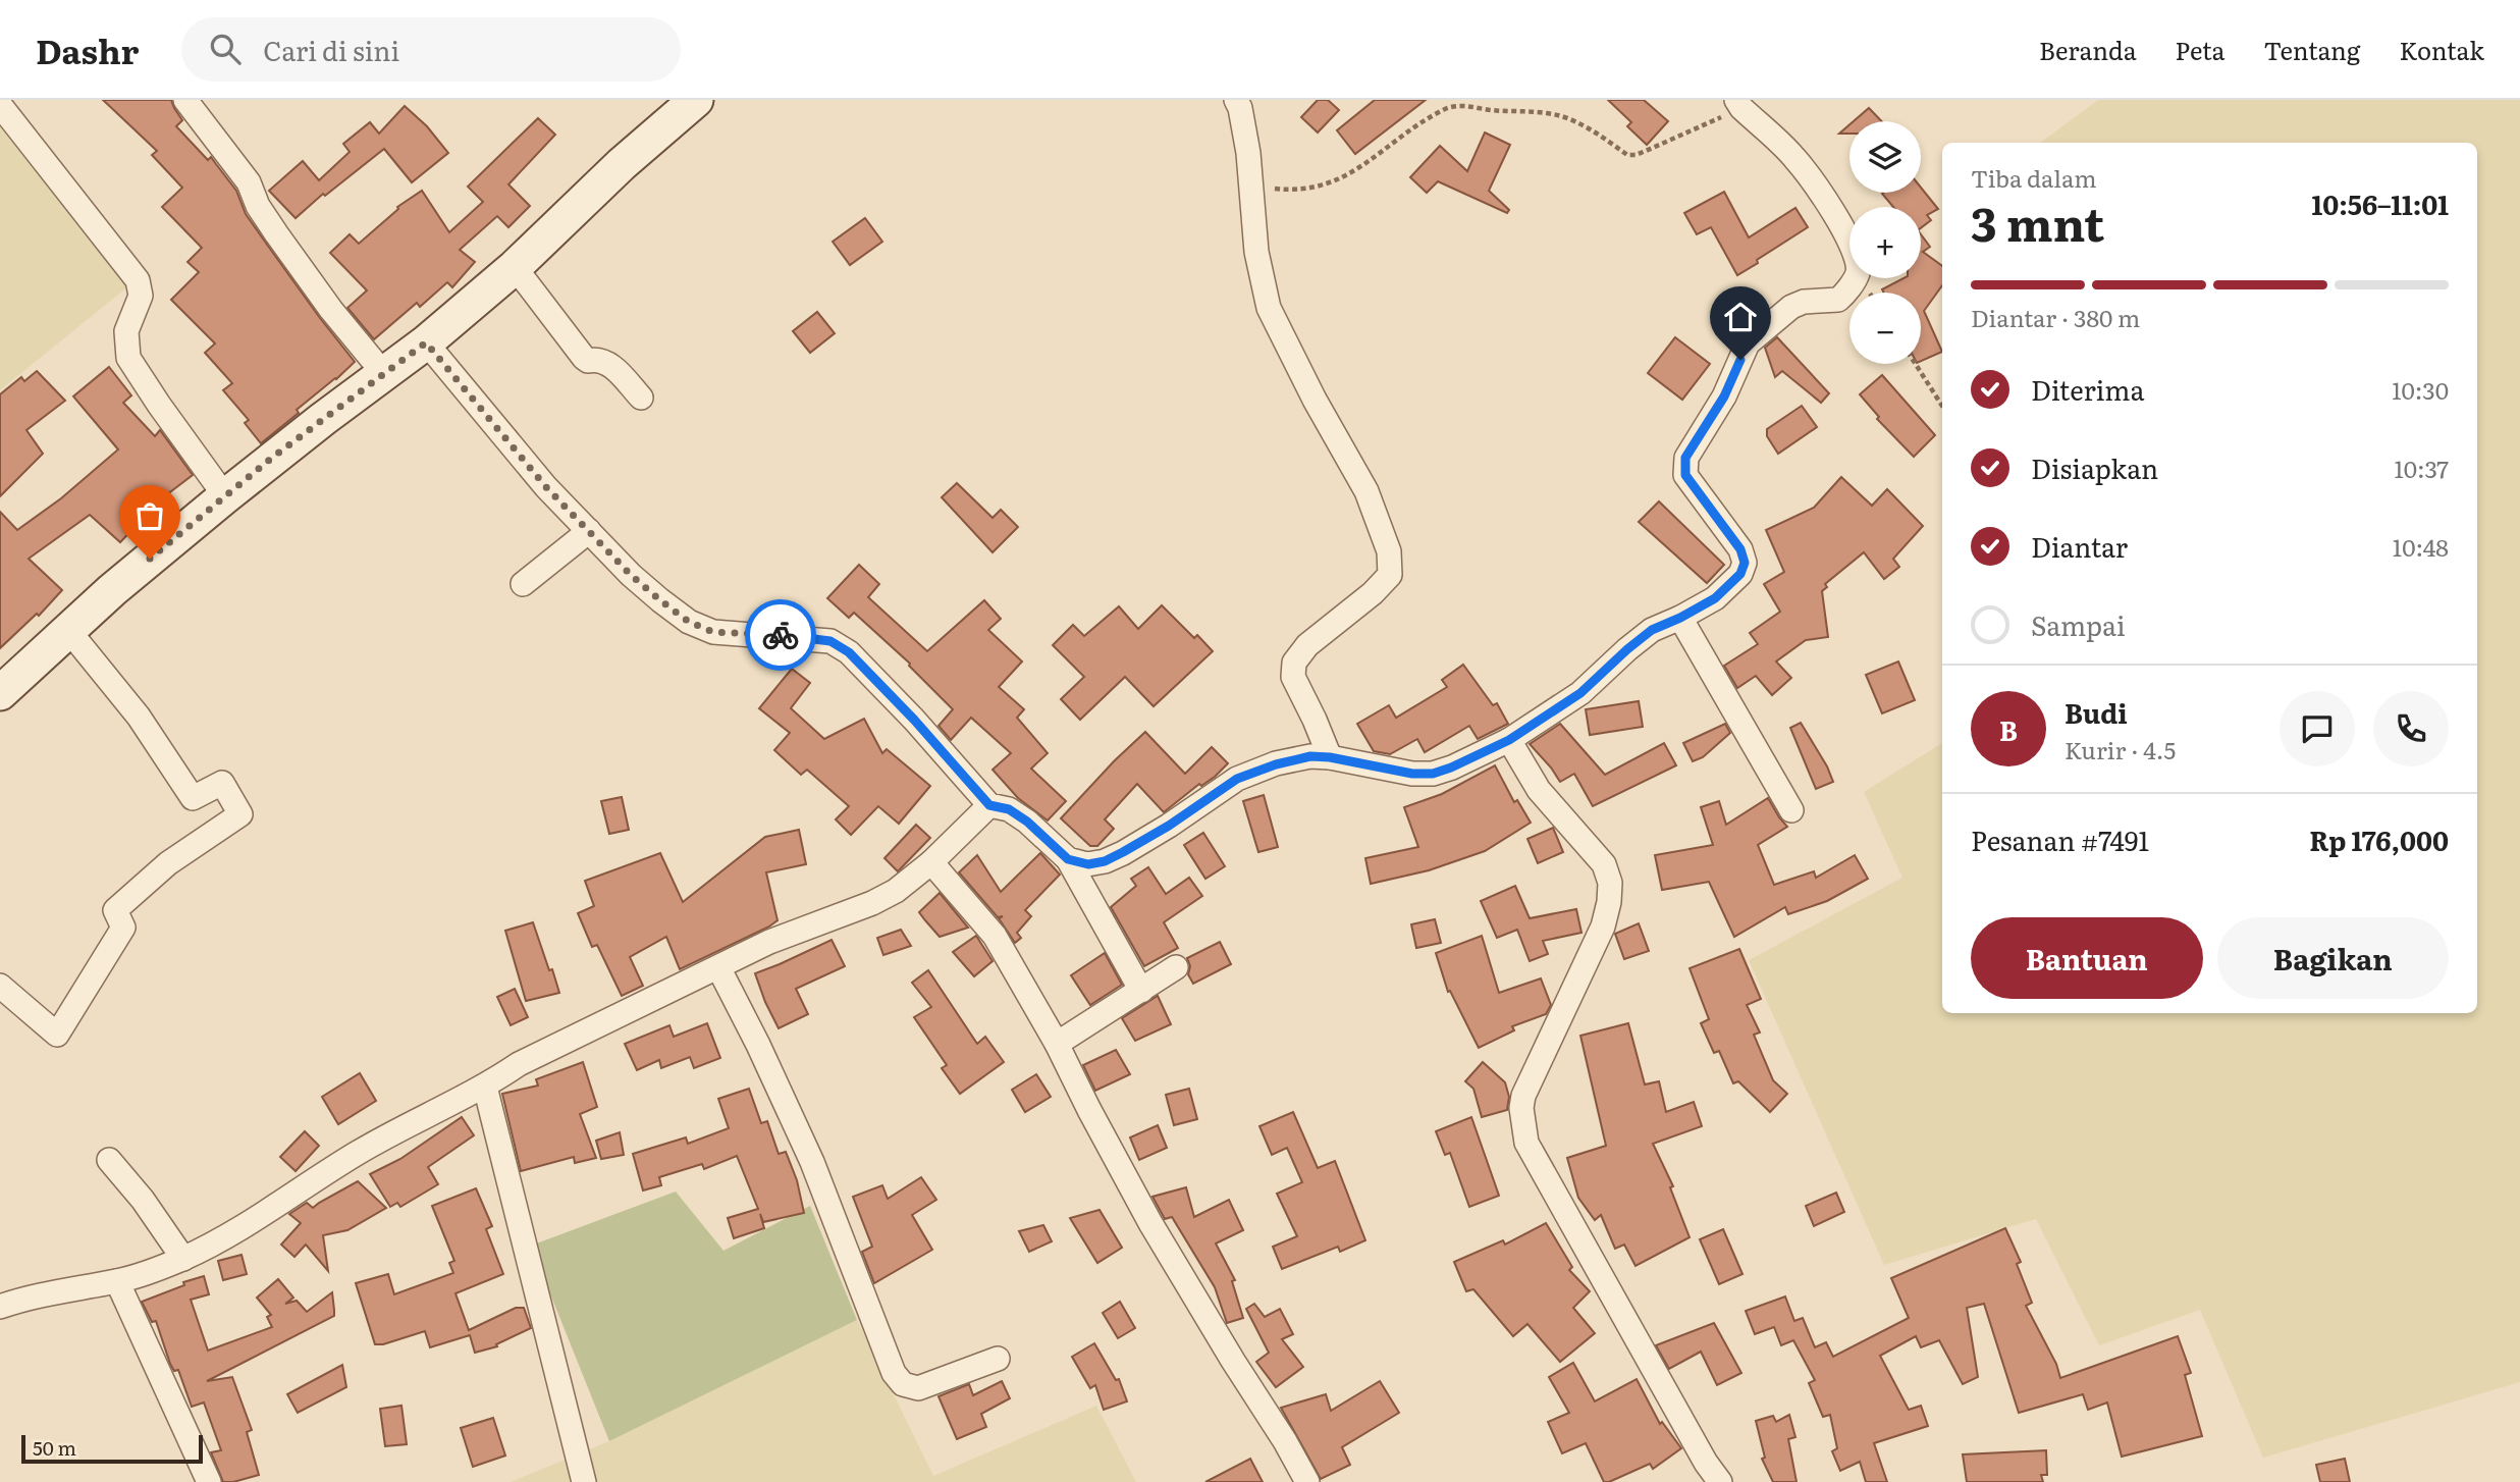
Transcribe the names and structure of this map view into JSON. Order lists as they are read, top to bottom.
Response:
{
  "scale_bar": "50 m",
  "page": {
    "header": "Dashr",
    "search": "Cari di sini",
    "nav": [
      "Beranda",
      "Peta",
      "Tentang",
      "Kontak"
    ],
    "map_buttons": ["+", "−"],
    "heading": ["3 mnt", "Tiba dalam", "10:56–11:01"],
    "panel": [
      "Budi",
      "Kurir · 4.5",
      "Pesanan #7491",
      "Rp 176,000"
    ],
    "bar": "Diantar · 380 m",
    "list": [
      ["Diterima", "10:30"],
      ["Disiapkan", "10:37"],
      ["Diantar", "10:48"],
      "Sampai"
    ],
    "round": "B",
    "buttons": ["Bantuan", "Bagikan"],
    "scale": "50 m"
  }
}
